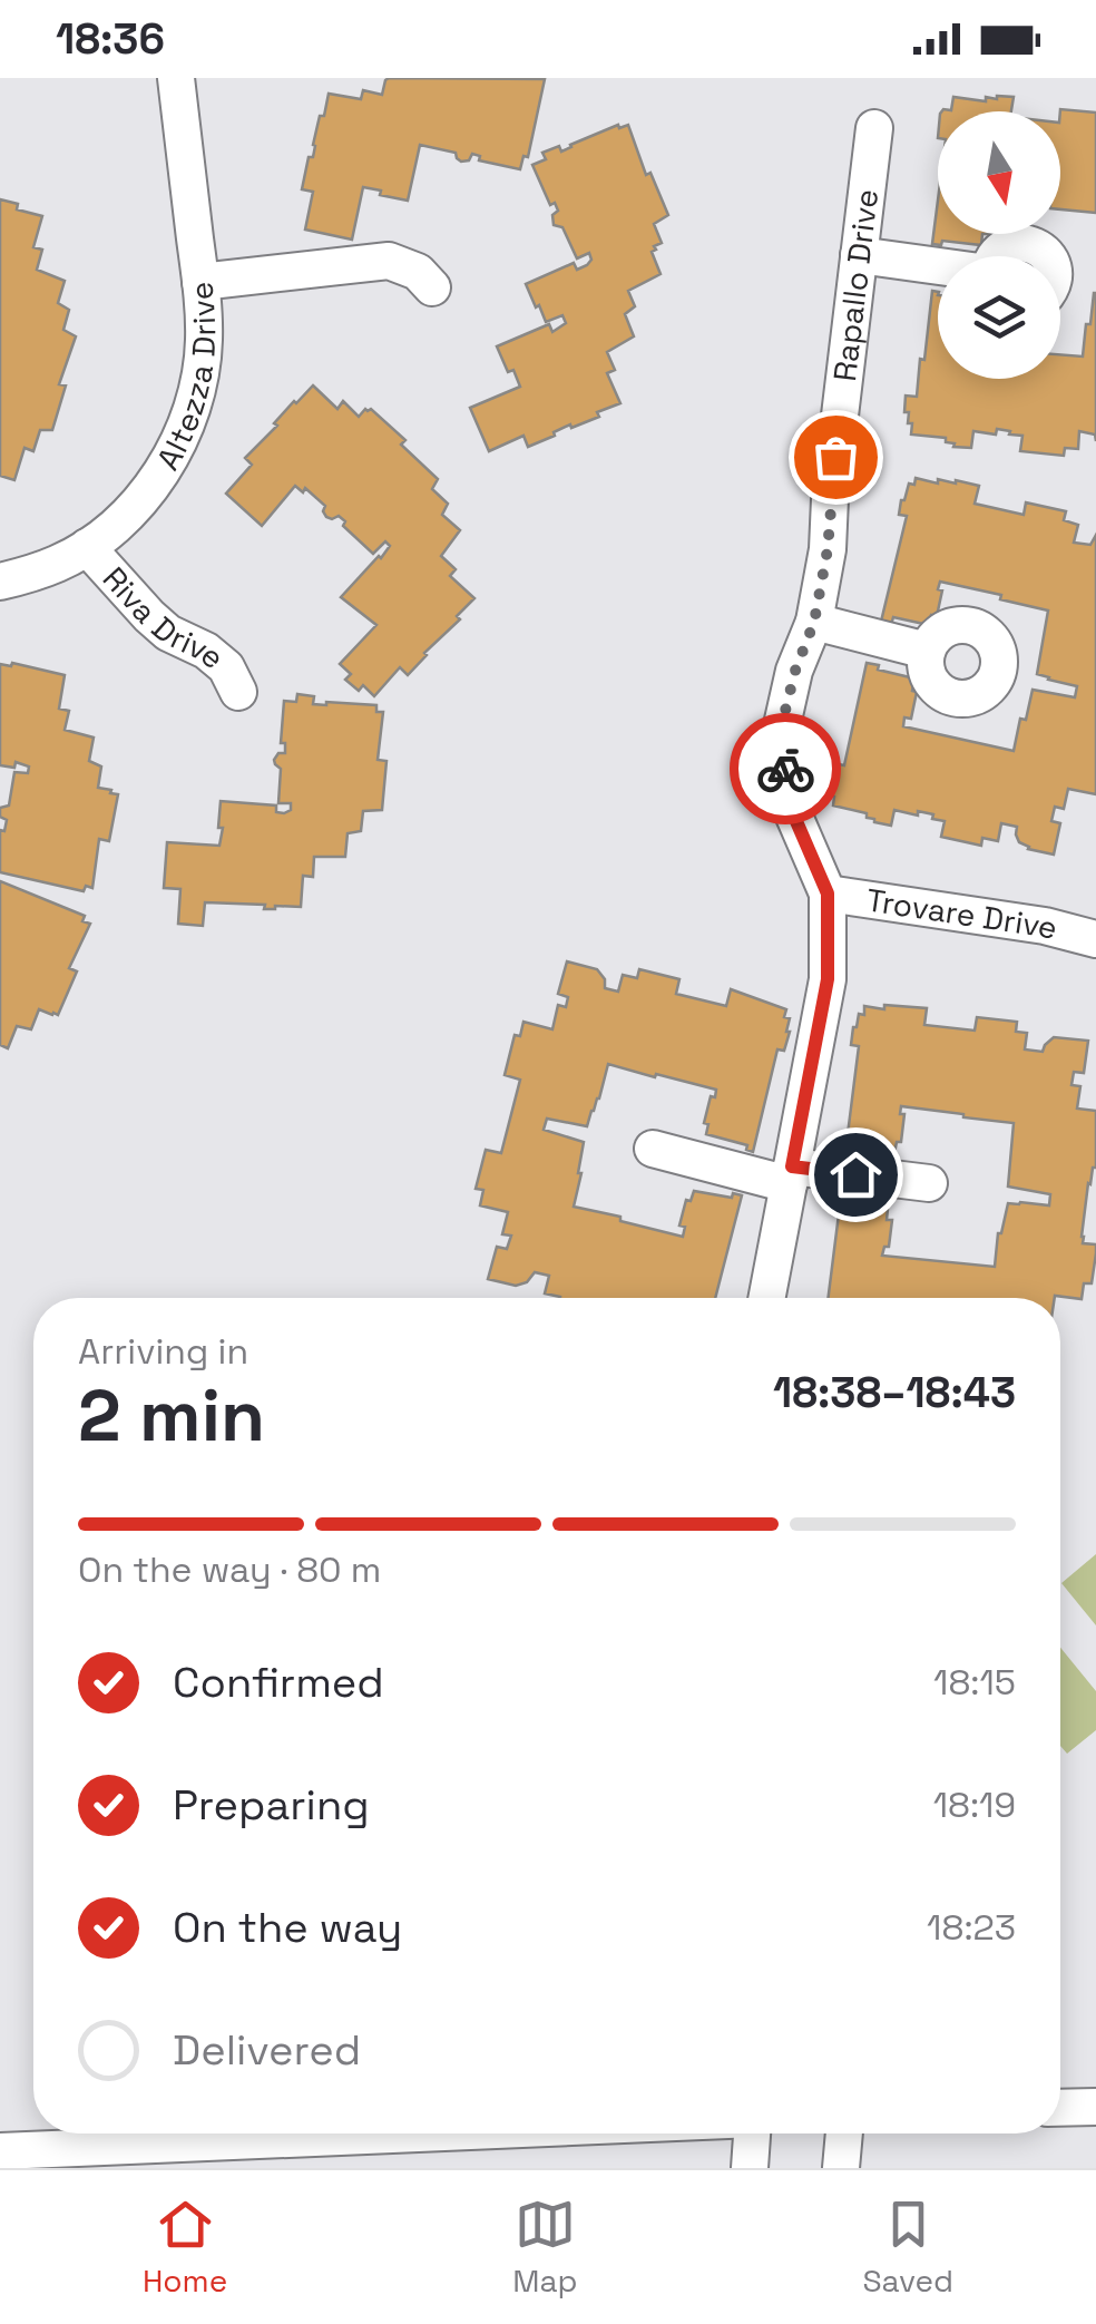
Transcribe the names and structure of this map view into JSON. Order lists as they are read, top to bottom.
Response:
{
  "streets": {
    "street": [
      "Rapallo Drive",
      "Altezza Drive",
      "Riva Drive",
      "Trovare Drive"
    ]
  },
  "crossings": [
    ["Rapallo Drive", "Trovare Drive"],
    ["Altezza Drive", "Riva Drive"]
  ],
  "north": "bottom",
  "page": {
    "status": "18:36",
    "heading": ["2 min", "Arriving in", "18:38–18:43"],
    "bar": "On the way · 80 m",
    "list": [
      ["Confirmed", "18:15"],
      ["Preparing", "18:19"],
      ["On the way", "18:23"],
      "Delivered"
    ],
    "tabs": ["Home", "Map", "Saved"]
  }
}
